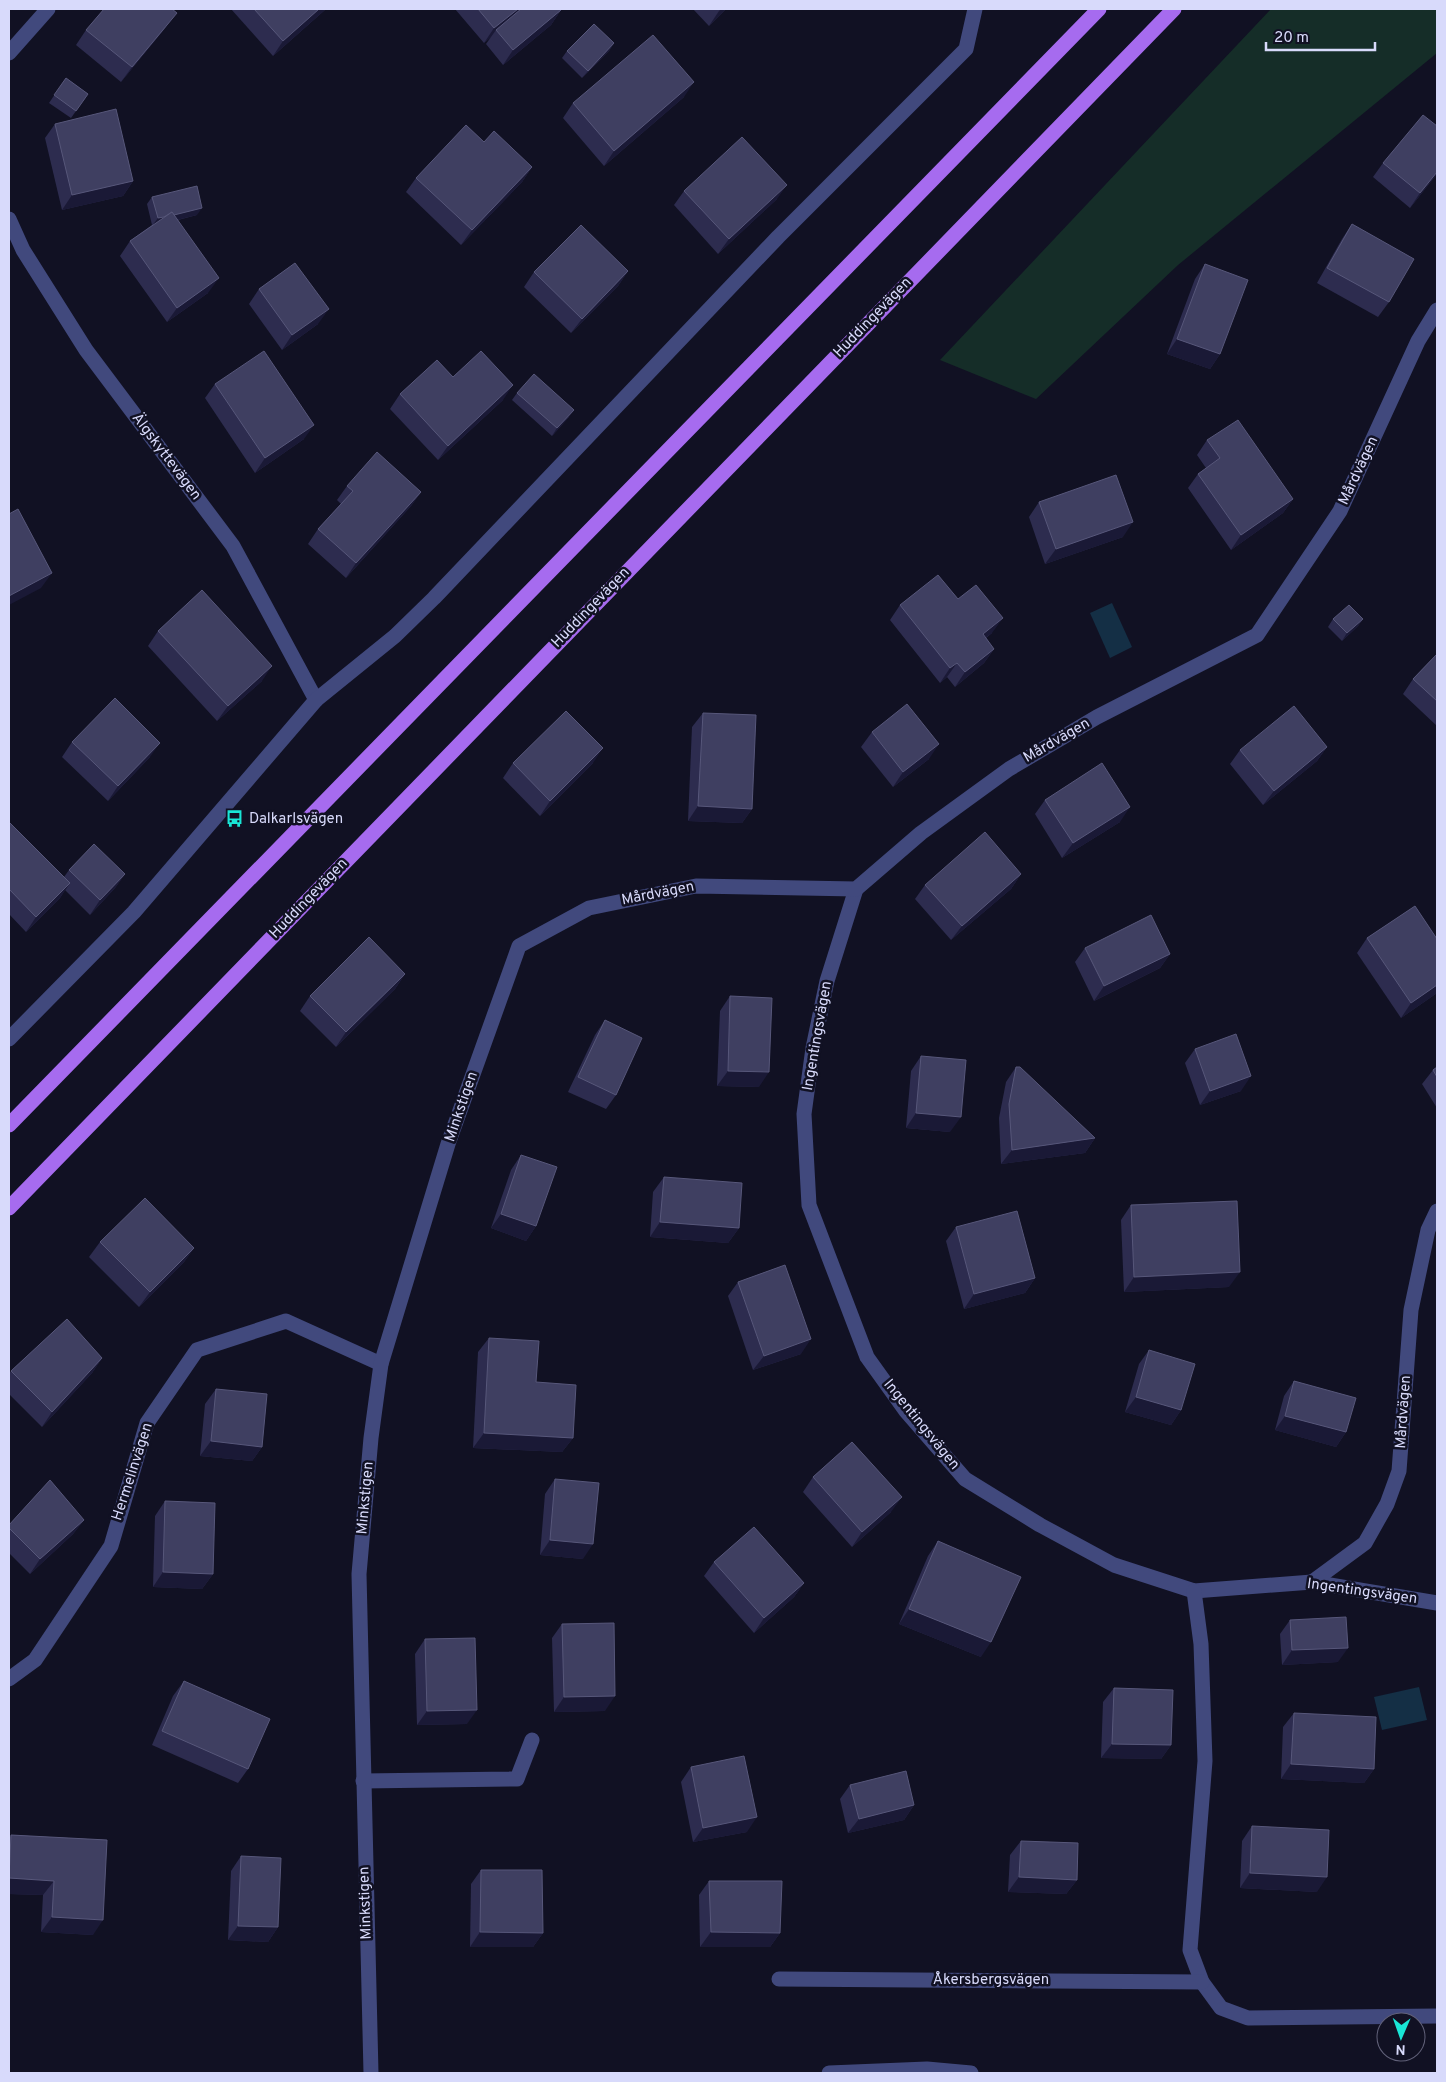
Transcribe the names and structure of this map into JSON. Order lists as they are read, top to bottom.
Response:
{
  "streets": {
    "main road": ["Huddingevägen"],
    "street": [
      "Älgskyttevägen",
      "Mårdvägen",
      "Ingentingsvägen",
      "Minkstigen",
      "Hermelinvägen",
      "Åkersbergsvägen"
    ]
  },
  "crossings": [
    ["Mårdvägen", "Ingentingsvägen"],
    ["Mårdvägen", "Minkstigen"],
    ["Minkstigen", "Hermelinvägen"]
  ],
  "places": {
    "bus stop": ["Dalkarlsvägen"]
  },
  "scale_bar": "20 m",
  "north": "bottom"
}
